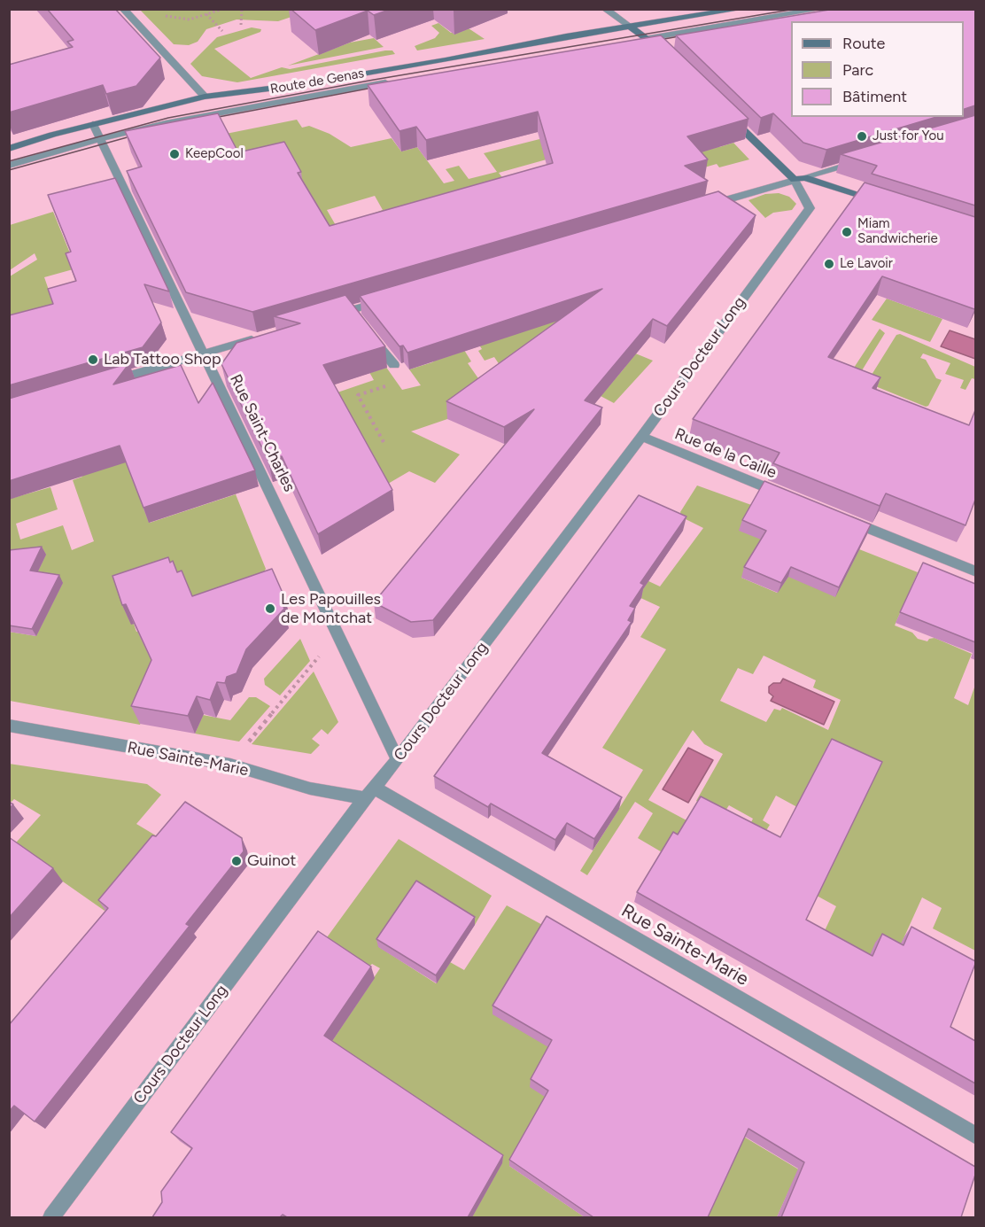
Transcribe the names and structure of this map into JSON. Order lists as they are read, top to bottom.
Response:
{
  "streets": {
    "main road": ["Route de Genas"],
    "street": [
      "Cours Docteur Long",
      "Rue Saint-Charles",
      "Rue de la Caille",
      "Rue Sainte-Marie"
    ]
  },
  "crossings": [
    ["Route de Genas", "Rue Saint-Charles"],
    ["Cours Docteur Long", "Rue Saint-Charles"],
    ["Cours Docteur Long", "Rue de la Caille"],
    ["Cours Docteur Long", "Rue Sainte-Marie"]
  ],
  "places": [
    "Just for You",
    "KeepCool",
    "Miam Sandwicherie",
    "Le Lavoir",
    "Lab Tattoo Shop",
    "Les Papouilles de Montchat",
    "Guinot"
  ],
  "legend": ["Route", "Parc", "Bâtiment"]
}
